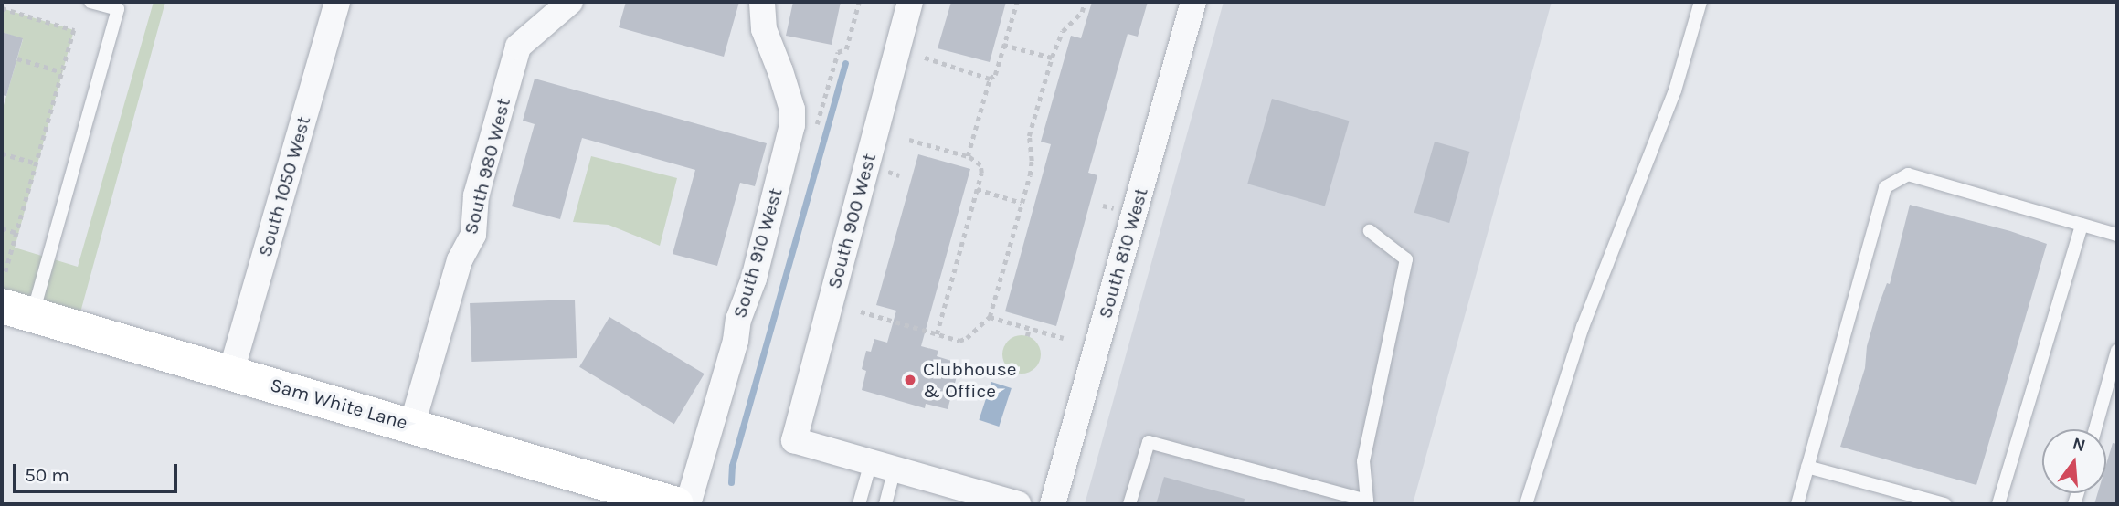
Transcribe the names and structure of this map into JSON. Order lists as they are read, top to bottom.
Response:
{
  "streets": {
    "street": [
      "South 980 West",
      "South 1050 West",
      "South 900 West",
      "South 910 West",
      "South 810 West",
      "Sam White Lane"
    ]
  },
  "crossings": [
    ["South 980 West", "Sam White Lane"],
    ["South 1050 West", "Sam White Lane"],
    ["South 910 West", "Sam White Lane"]
  ],
  "places": ["Clubhouse & Office"],
  "scale_bar": "50 m",
  "north": "top"
}
